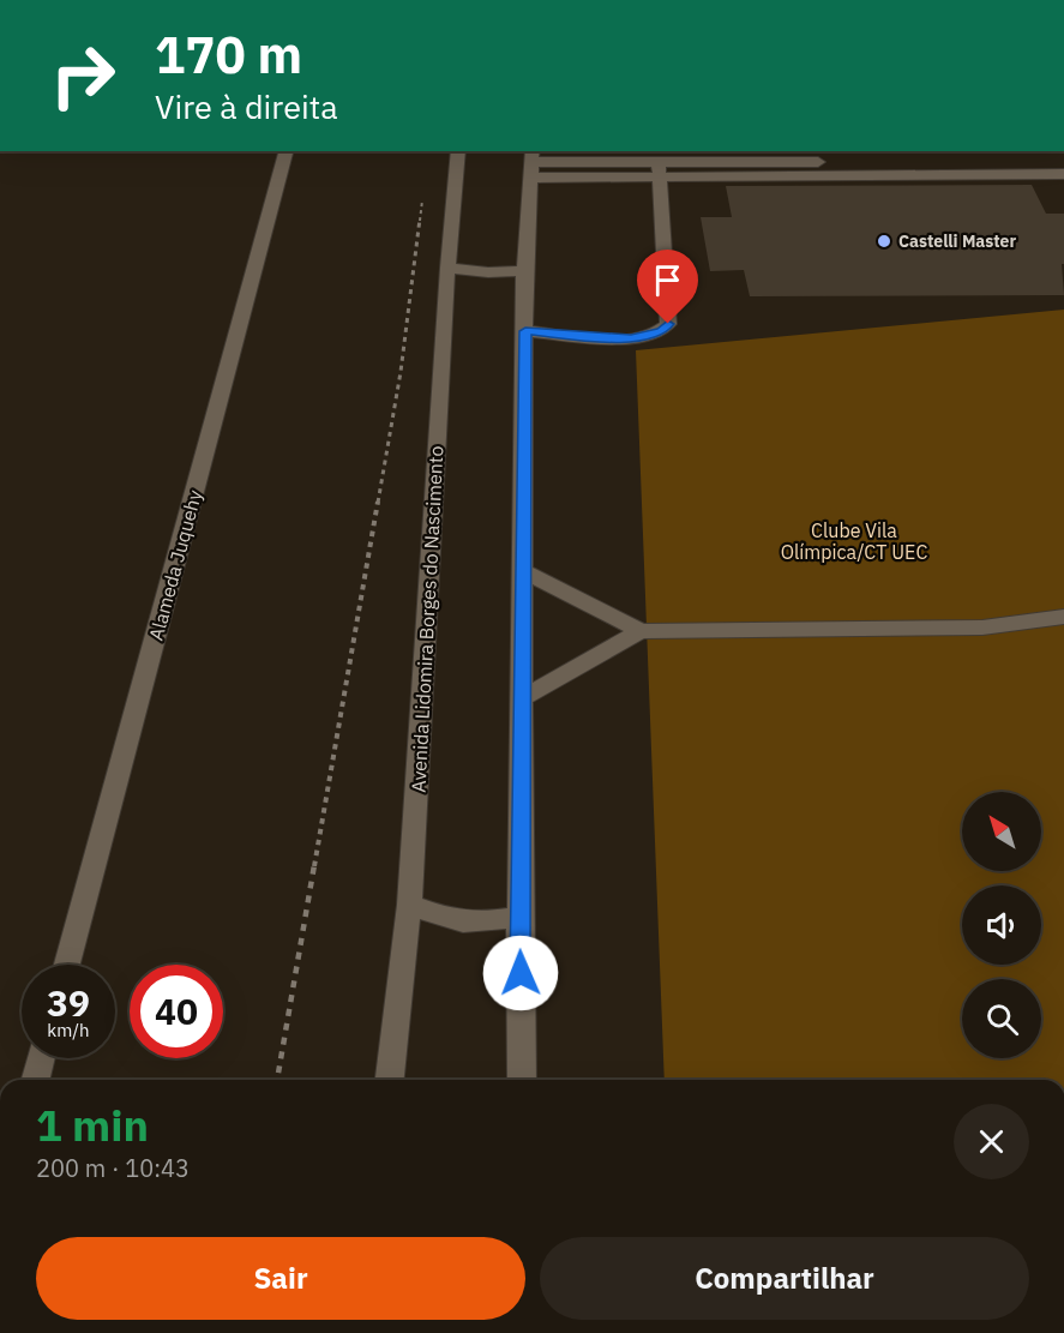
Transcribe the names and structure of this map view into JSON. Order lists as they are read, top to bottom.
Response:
{
  "streets": {
    "street": ["Alameda Juquehy", "Avenida Lidomira Borges do Nascimento"]
  },
  "parks": ["Clube Vila Olímpica/CT UEC"],
  "places": ["Castelli Master"],
  "north": "top left",
  "page": {
    "turn": ["170 m", "Vire à direita"],
    "speed": "39 km/h",
    "limit": "40",
    "heading": ["1 min", "200 m · 10:43"],
    "buttons": ["Sair", "Compartilhar"]
  }
}
